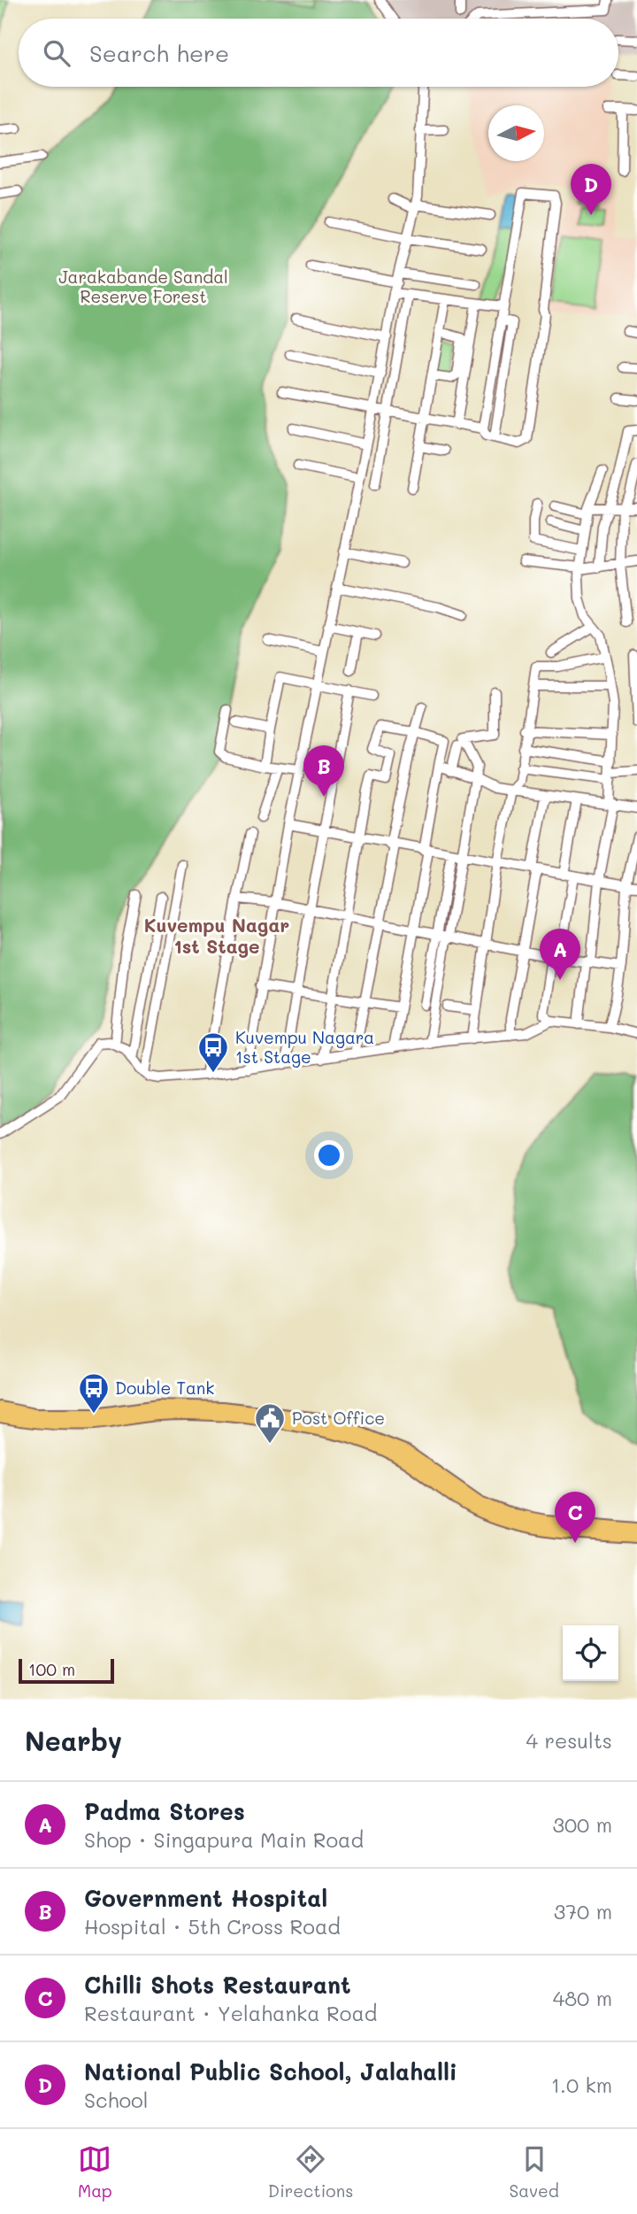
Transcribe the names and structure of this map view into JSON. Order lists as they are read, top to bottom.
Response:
{
  "districts": ["Kuvempu Nagar 1st Stage"],
  "parks": ["Jarakabande Sandal Reserve Forest"],
  "places": {
    "bus stop": ["Kuvempu Nagara 1st Stage", "Double Tank"],
    "public building": ["Post Office"]
  },
  "scale_bar": "100 m",
  "north": "right",
  "page": {
    "search": "Search here",
    "pins": [
      "D",
      "B",
      "A",
      "C"
    ],
    "scale": "100 m",
    "heading": ["Nearby", "4 results"],
    "list": [
      {
        "mark": "A",
        "name": "Padma Stores",
        "note": "Shop · Singapura Main Road",
        "value": "300 m"
      },
      {
        "mark": "B",
        "name": "Government Hospital",
        "note": "Hospital · 5th Cross Road",
        "value": "370 m"
      },
      {
        "mark": "C",
        "name": "Chilli Shots Restaurant",
        "note": "Restaurant · Yelahanka Road",
        "value": "480 m"
      },
      {
        "mark": "D",
        "name": "National Public School, Jalahalli",
        "note": "School",
        "value": "1.0 km"
      }
    ],
    "nav": ["Map", "Directions", "Saved"]
  }
}
